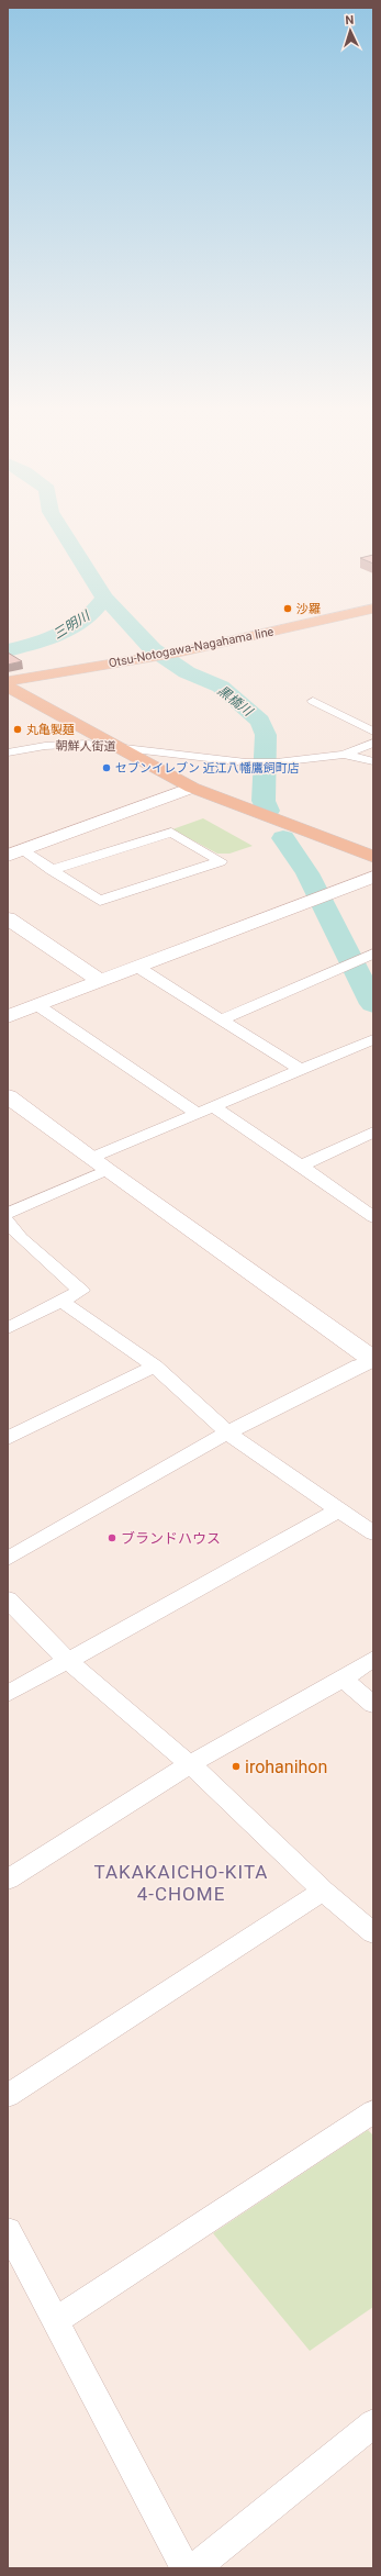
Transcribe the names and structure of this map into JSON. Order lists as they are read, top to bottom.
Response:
{
  "streets": {
    "main road": ["Otsu-Notogawa-Nagahama line"],
    "street": ["朝鮮人街道"]
  },
  "districts": ["TAKAKAICHO-KITA 4-CHOME"],
  "water": ["三明川", "黒橋川"],
  "places": [
    "沙羅",
    "丸亀製麺",
    "セブンイレブン 近江八幡鷹飼町店",
    "ブランドハウス",
    "irohanihon"
  ],
  "north": "top"
}
